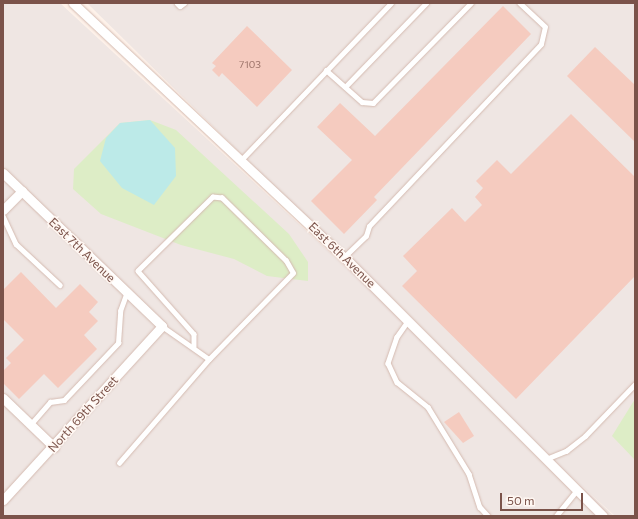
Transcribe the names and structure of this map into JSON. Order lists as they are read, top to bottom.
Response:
{
  "streets": {
    "street": ["East 7th Avenue", "East 6th Avenue", "North 69th Street"]
  },
  "crossings": [
    ["East 7th Avenue", "North 69th Street"]
  ],
  "house_numbers": ["7103"],
  "scale_bar": "50 m"
}
